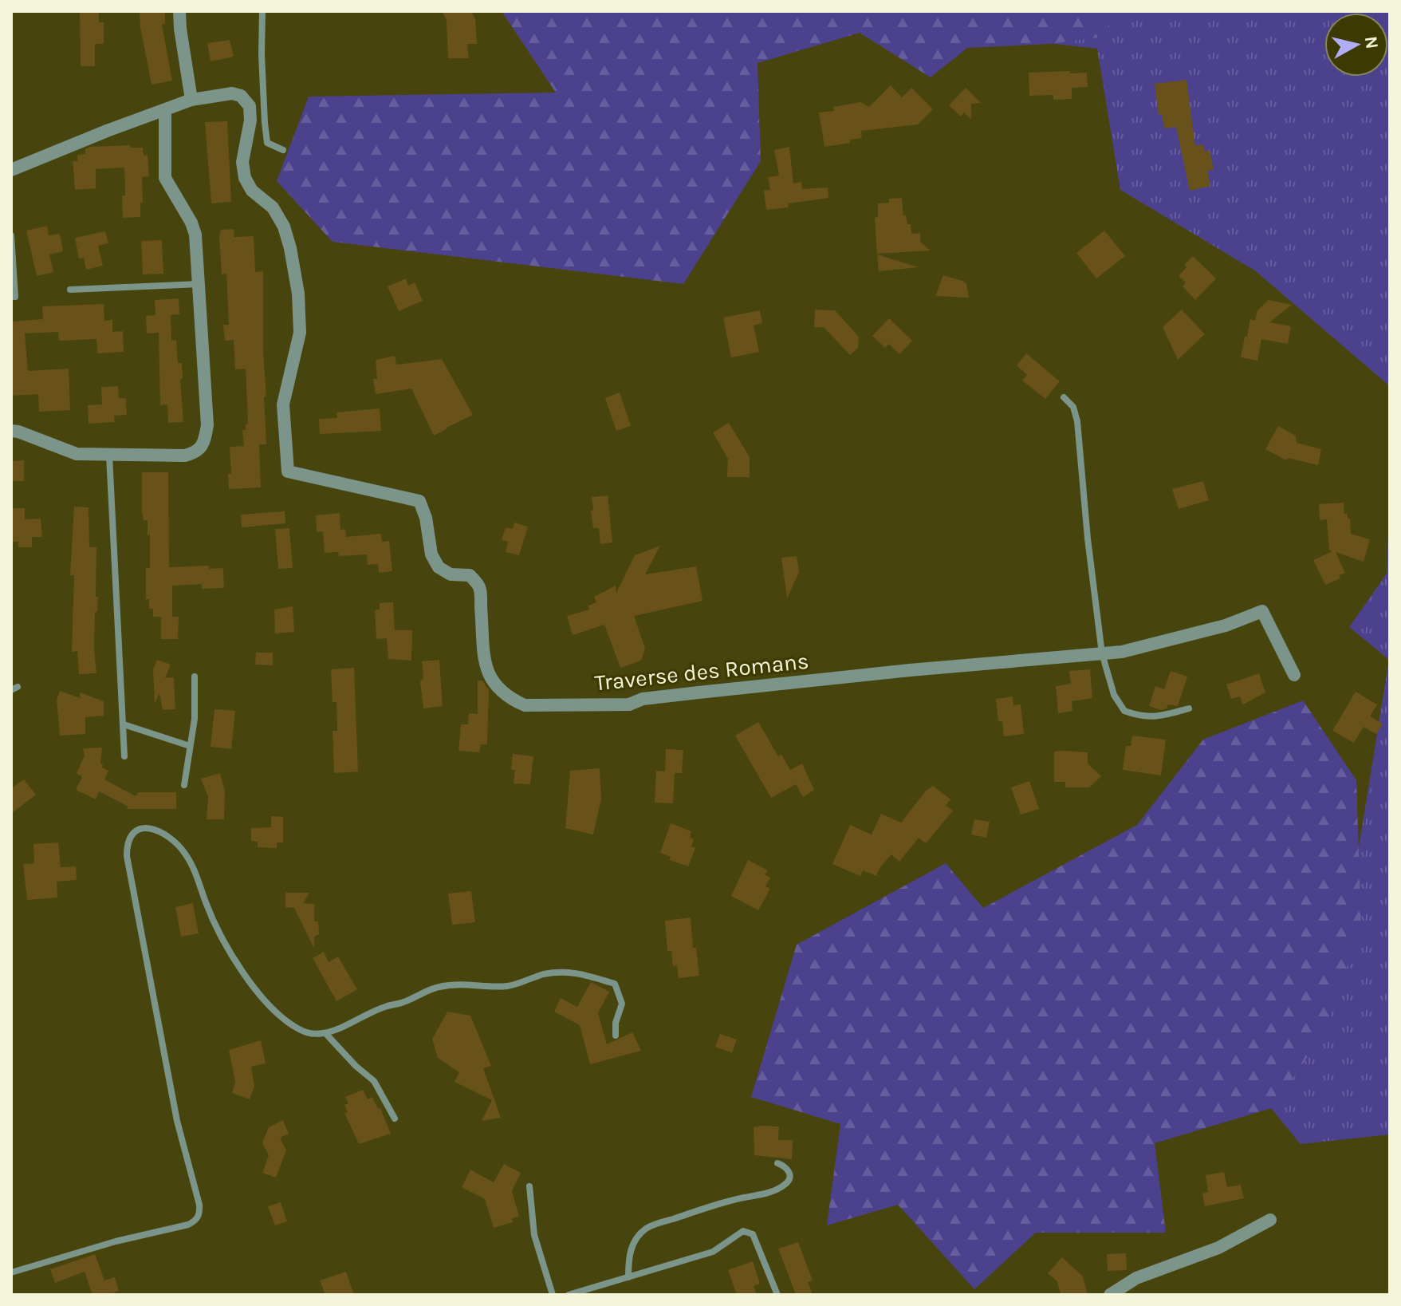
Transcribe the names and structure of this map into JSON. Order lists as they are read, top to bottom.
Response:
{
  "streets": {
    "street": ["Traverse des Romans"]
  },
  "north": "right"
}
